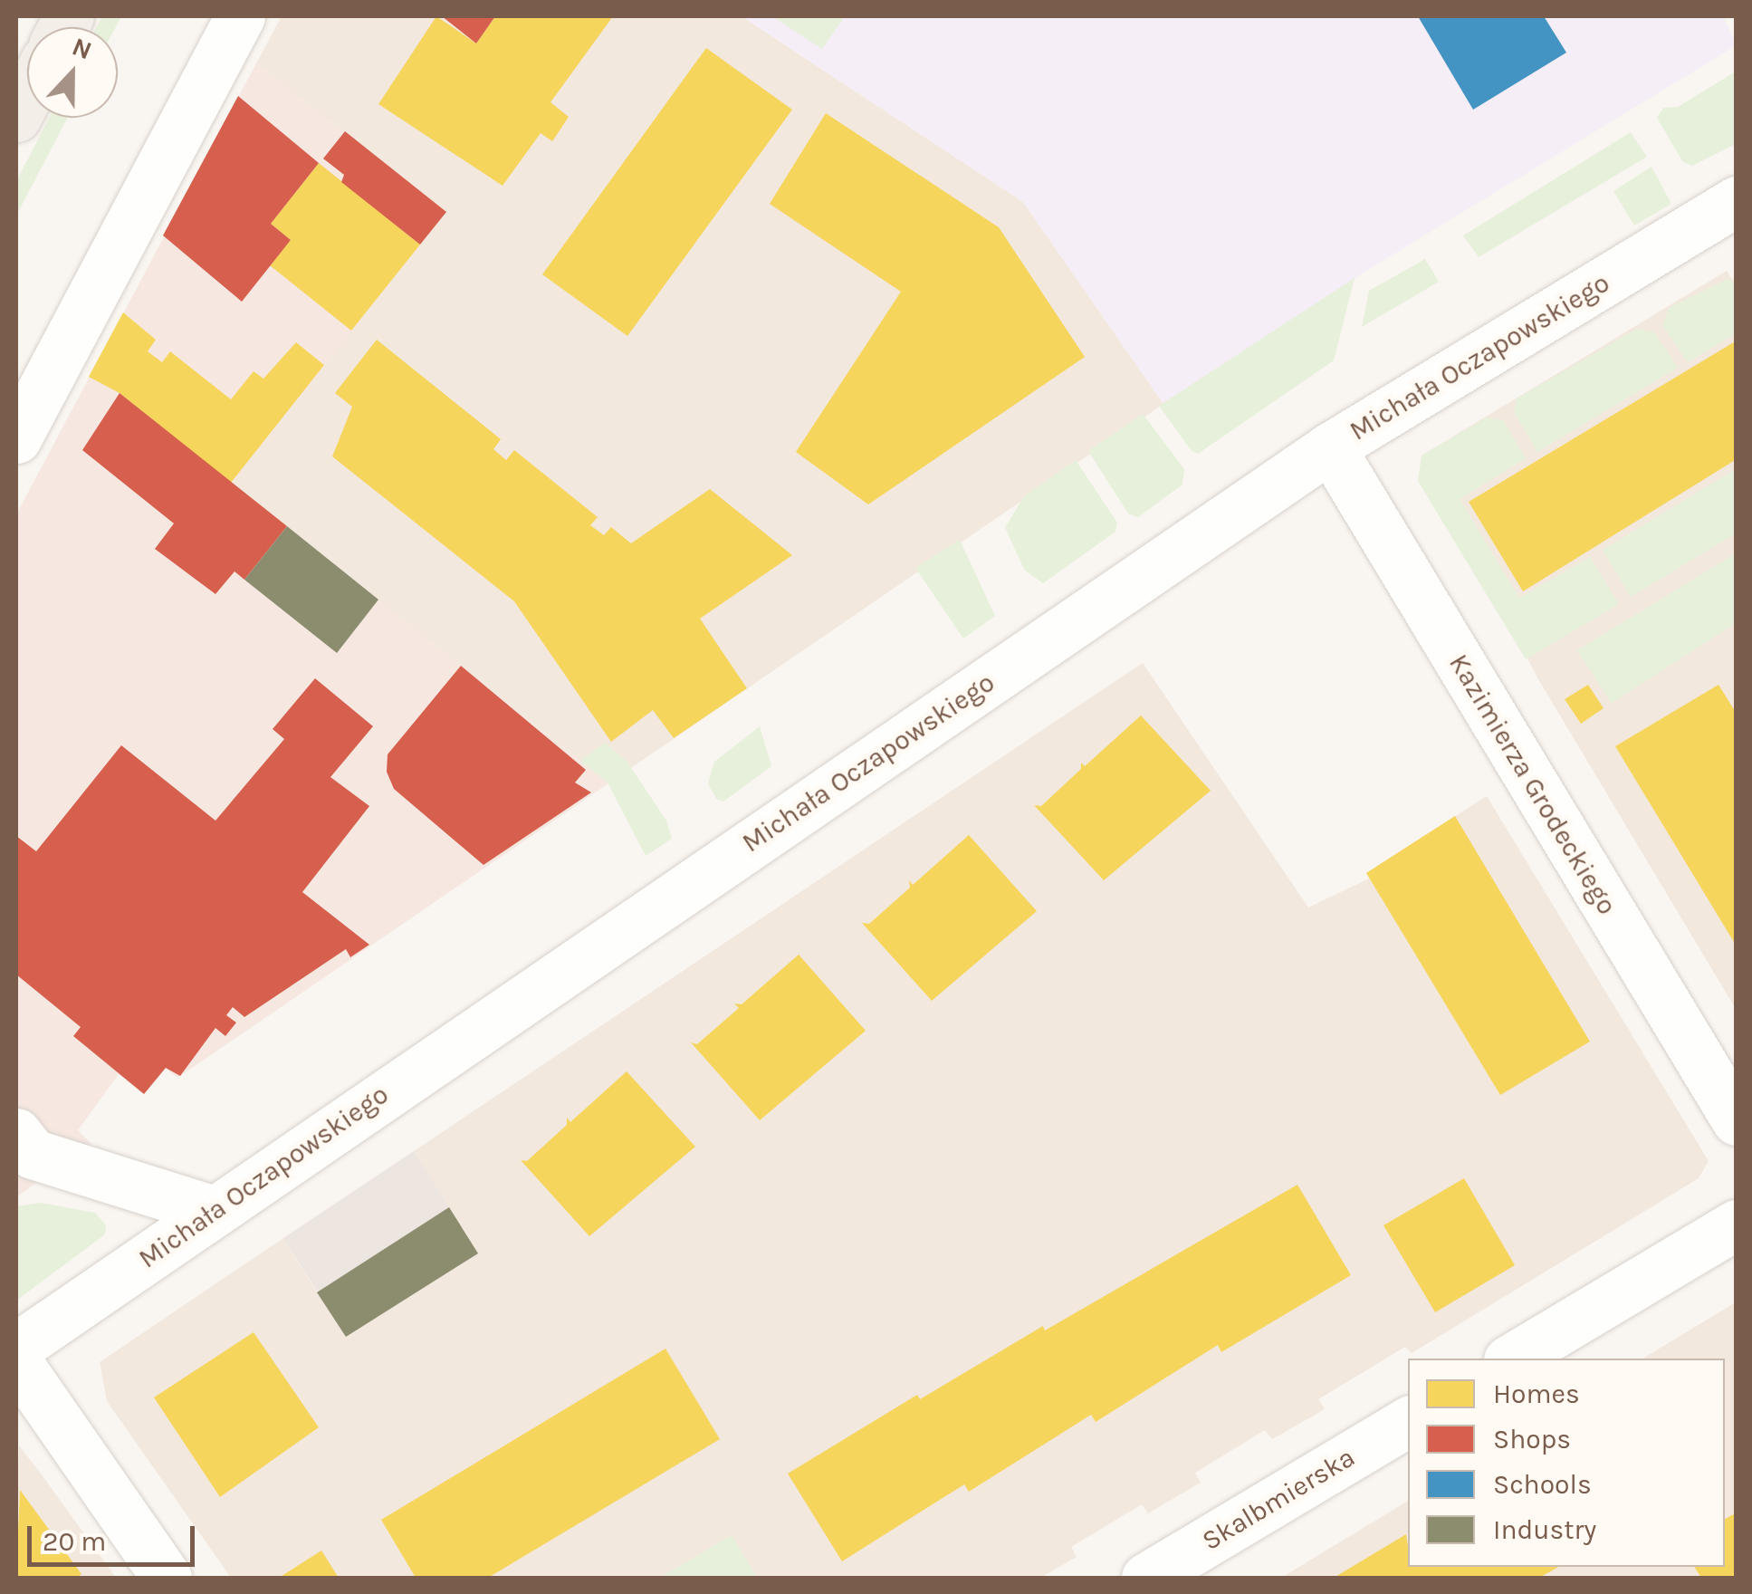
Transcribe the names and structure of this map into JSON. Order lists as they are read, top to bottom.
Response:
{
  "streets": {
    "street": ["Michała Oczapowskiego", "Kazimierza Grodeckiego", "Skalbmierska"]
  },
  "crossings": [
    ["Michała Oczapowskiego", "Kazimierza Grodeckiego"]
  ],
  "legend": [
    "Homes",
    "Shops",
    "Schools",
    "Industry"
  ],
  "scale_bar": "20 m",
  "north": "top"
}
